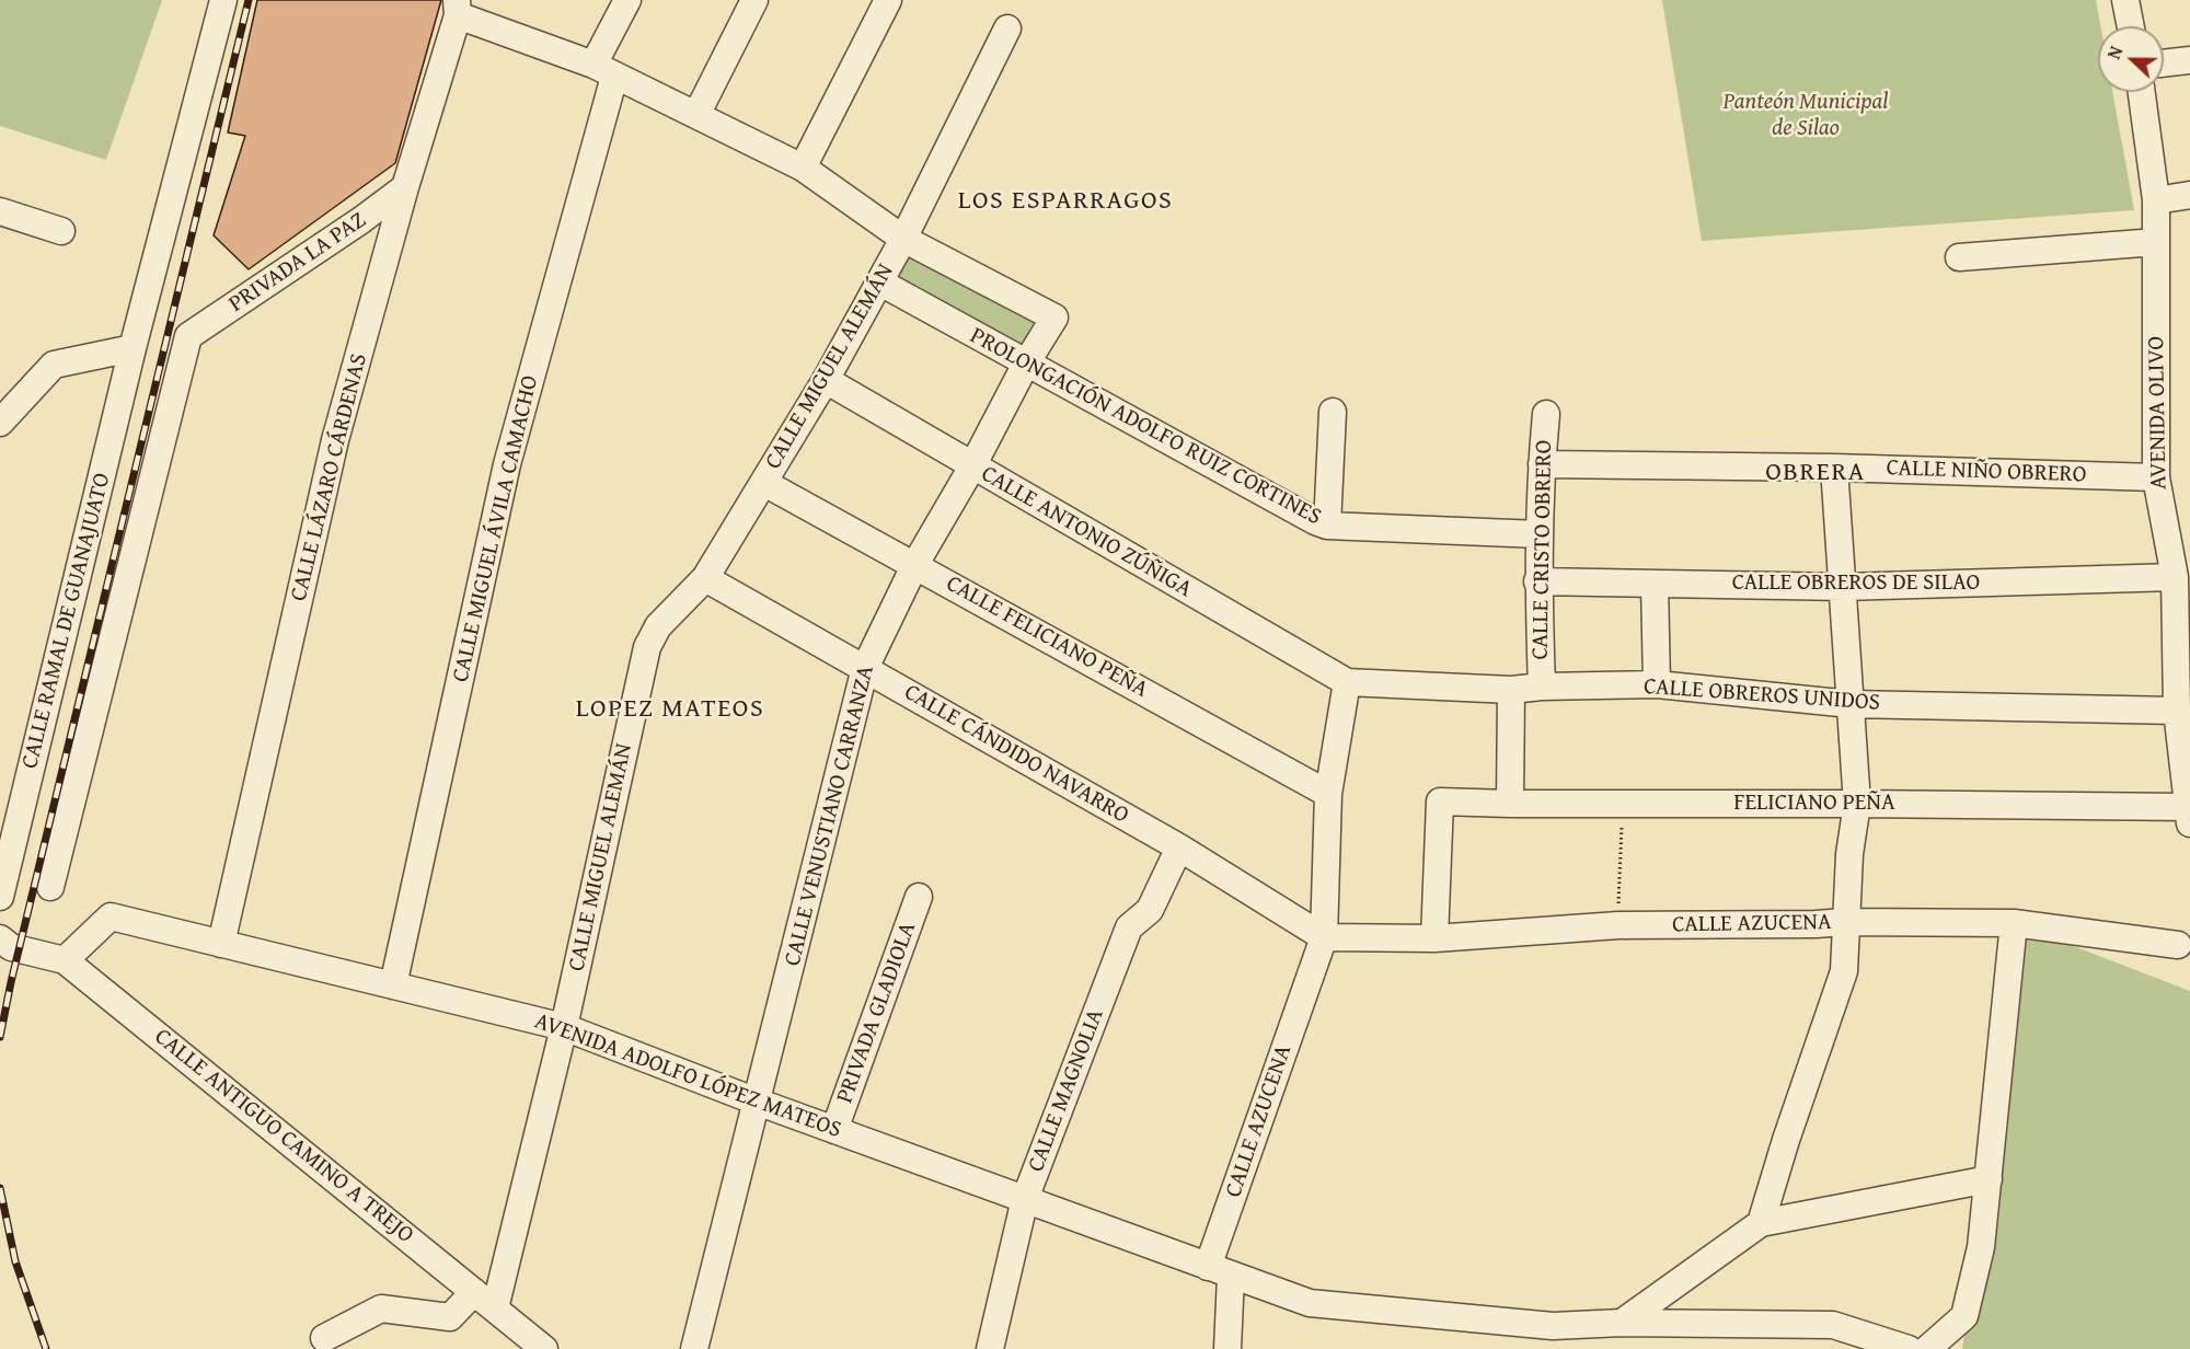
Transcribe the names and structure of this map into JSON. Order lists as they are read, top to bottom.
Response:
{
  "streets": {
    "street": [
      "PRIVADA LA PAZ",
      "CALLE MIGUEL ALEMÁN",
      "AVENIDA OLIVO",
      "PROLONGACIÓN ADOLFO RUIZ CORTINES",
      "CALLE NIÑO OBRERO",
      "CALLE LÁZARO CÁRDENAS",
      "CALLE MIGUEL ÁVILA CAMACHO",
      "CALLE ANTONIO ZÚÑIGA",
      "CALLE CRISTO OBRERO",
      "CALLE OBREROS DE SILAO",
      "CALLE RAMAL DE GUANAJUATO",
      "CALLE FELICIANO PEÑA",
      "CALLE OBREROS UNIDOS",
      "CALLE CÁNDIDO NAVARRO",
      "FELICIANO PEÑA",
      "CALLE VENUSTIANO CARRANZA",
      "CALLE AZUCENA",
      "PRIVADA GLADIOLA",
      "AVENIDA ADOLFO LÓPEZ MATEOS",
      "CALLE MAGNOLIA",
      "CALLE ANTIGUO CAMINO A TREJO"
    ]
  },
  "crossings": [
    ["PRIVADA LA PAZ", "CALLE LÁZARO CÁRDENAS"],
    ["CALLE MIGUEL ALEMÁN", "PROLONGACIÓN ADOLFO RUIZ CORTINES"],
    ["CALLE MIGUEL ALEMÁN", "CALLE ANTONIO ZÚÑIGA"],
    ["CALLE MIGUEL ALEMÁN", "CALLE FELICIANO PEÑA"],
    ["CALLE MIGUEL ALEMÁN", "CALLE CÁNDIDO NAVARRO"],
    ["CALLE MIGUEL ALEMÁN", "CALLE VENUSTIANO CARRANZA"],
    ["CALLE MIGUEL ALEMÁN", "AVENIDA ADOLFO LÓPEZ MATEOS"],
    ["CALLE MIGUEL ALEMÁN", "CALLE ANTIGUO CAMINO A TREJO"],
    ["AVENIDA OLIVO", "CALLE NIÑO OBRERO"],
    ["AVENIDA OLIVO", "CALLE OBREROS DE SILAO"],
    ["AVENIDA OLIVO", "CALLE OBREROS UNIDOS"],
    ["AVENIDA OLIVO", "FELICIANO PEÑA"],
    ["PROLONGACIÓN ADOLFO RUIZ CORTINES", "CALLE CRISTO OBRERO"],
    ["PROLONGACIÓN ADOLFO RUIZ CORTINES", "CALLE VENUSTIANO CARRANZA"],
    ["CALLE NIÑO OBRERO", "CALLE CRISTO OBRERO"],
    ["CALLE LÁZARO CÁRDENAS", "AVENIDA ADOLFO LÓPEZ MATEOS"],
    ["CALLE MIGUEL ÁVILA CAMACHO", "AVENIDA ADOLFO LÓPEZ MATEOS"],
    ["CALLE ANTONIO ZÚÑIGA", "CALLE OBREROS UNIDOS"],
    ["CALLE ANTONIO ZÚÑIGA", "CALLE VENUSTIANO CARRANZA"],
    ["CALLE ANTONIO ZÚÑIGA", "CALLE AZUCENA"],
    ["CALLE CRISTO OBRERO", "CALLE OBREROS DE SILAO"],
    ["CALLE CRISTO OBRERO", "CALLE OBREROS UNIDOS"],
    ["CALLE FELICIANO PEÑA", "CALLE VENUSTIANO CARRANZA"],
    ["CALLE FELICIANO PEÑA", "CALLE AZUCENA"],
    ["CALLE OBREROS UNIDOS", "CALLE AZUCENA"],
    ["CALLE CÁNDIDO NAVARRO", "CALLE VENUSTIANO CARRANZA"],
    ["CALLE CÁNDIDO NAVARRO", "CALLE AZUCENA"],
    ["CALLE CÁNDIDO NAVARRO", "CALLE MAGNOLIA"],
    ["FELICIANO PEÑA", "CALLE AZUCENA"],
    ["CALLE VENUSTIANO CARRANZA", "AVENIDA ADOLFO LÓPEZ MATEOS"],
    ["CALLE AZUCENA", "AVENIDA ADOLFO LÓPEZ MATEOS"],
    ["PRIVADA GLADIOLA", "AVENIDA ADOLFO LÓPEZ MATEOS"],
    ["AVENIDA ADOLFO LÓPEZ MATEOS", "CALLE MAGNOLIA"],
    ["AVENIDA ADOLFO LÓPEZ MATEOS", "CALLE ANTIGUO CAMINO A TREJO"]
  ],
  "districts": ["LOS ESPARRAGOS", "OBRERA", "LOPEZ MATEOS"],
  "parks": ["Panteón Municipal de Silao"],
  "north": "left"
}
